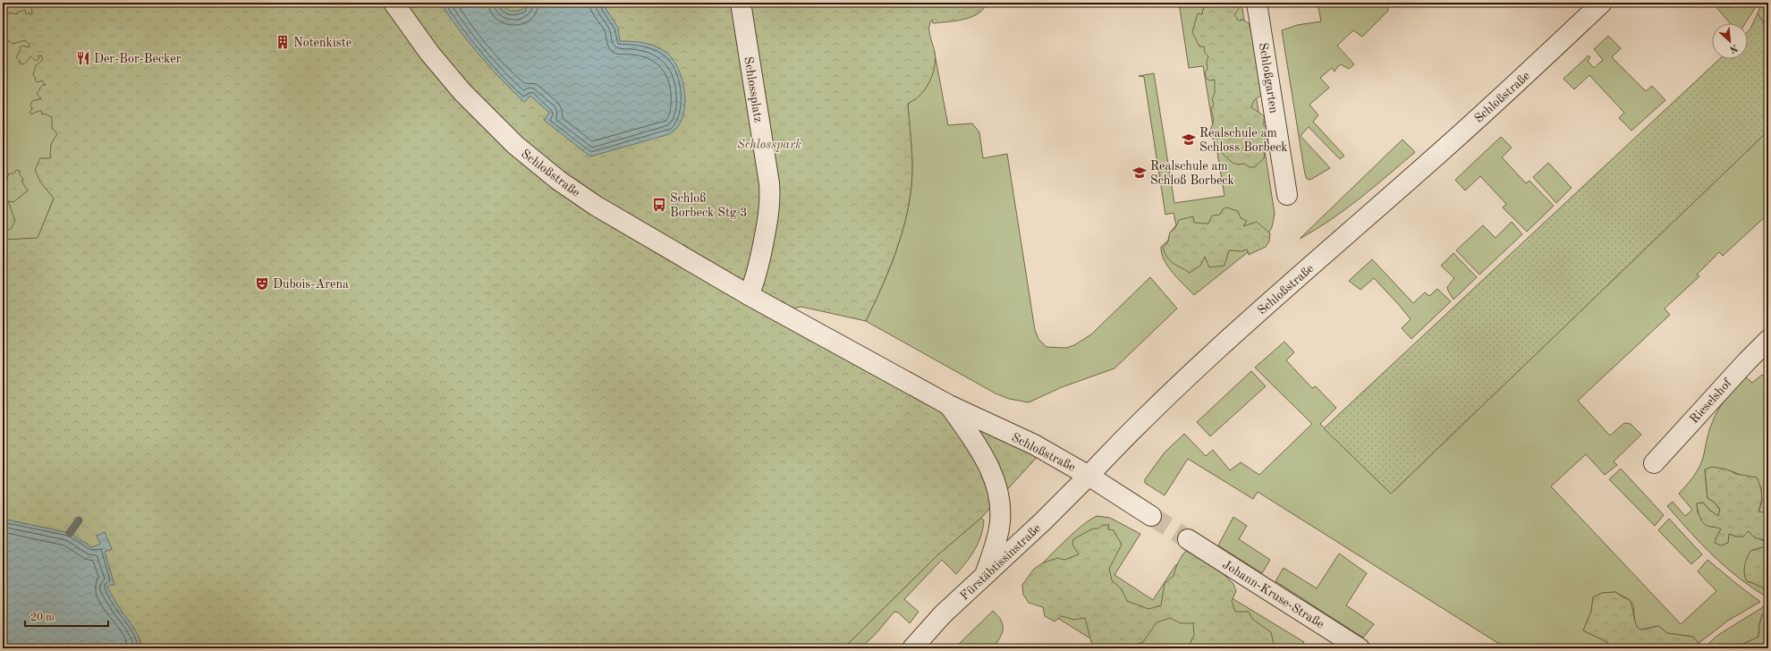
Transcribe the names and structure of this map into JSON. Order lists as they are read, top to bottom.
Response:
{
  "streets": {
    "street": [
      "Schloßgarten",
      "Schlossplatz",
      "Schloßstraße",
      "Rieselshof",
      "Fürstäbtissinstraße",
      "Johann-Kruse-Straße"
    ]
  },
  "crossings": [
    ["Schlossplatz", "Schloßstraße"],
    ["Schloßstraße", "Fürstäbtissinstraße"]
  ],
  "parks": ["Schlosspark"],
  "places": {
    "building": ["Notenkiste"],
    "restaurant": ["Der-Bor-Becker"],
    "school or university": ["Realschule am Schloss Borbeck", "Realschule am Schloß Borbeck"],
    "bus stop": ["Schloß Borbeck Stg 3"],
    "theatre": ["Dubois-Arena"]
  },
  "scale_bar": "20 m",
  "north": "bottom right"
}
